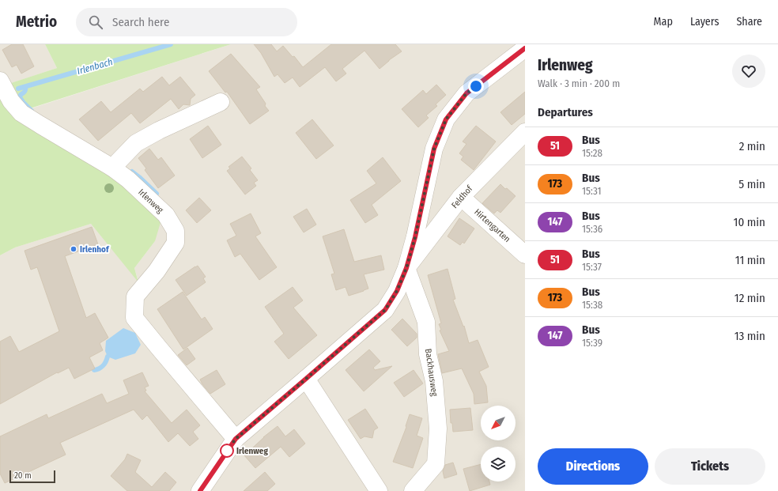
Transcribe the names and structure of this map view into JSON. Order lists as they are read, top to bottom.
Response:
{
  "streets": {
    "street": [
      "Feldhof",
      "Irlenweg",
      "Hirtengarten",
      "Backhausweg"
    ]
  },
  "crossings": [
    ["Feldhof", "Hirtengarten"],
    ["Feldhof", "Backhausweg"]
  ],
  "water": ["Irlenbach"],
  "places": ["Irlenhof", "Irlenweg"],
  "lines": ["bus line 51"],
  "scale_bar": "20 m",
  "north": "bottom left",
  "page": {
    "header": "Metrio",
    "search": "Search here",
    "nav": ["Map", "Layers", "Share"],
    "heading": [
      ["Irlenweg", "Walk · 3 min · 200 m"],
      "Departures"
    ],
    "list": [
      {
        "mark": "51",
        "name": "Bus",
        "note": "15:28",
        "value": "2 min"
      },
      {
        "mark": "173",
        "name": "Bus",
        "note": "15:31",
        "value": "5 min"
      },
      {
        "mark": "147",
        "name": "Bus",
        "note": "15:36",
        "value": "10 min"
      },
      {
        "mark": "51",
        "name": "Bus",
        "note": "15:37",
        "value": "11 min"
      },
      {
        "mark": "173",
        "name": "Bus",
        "note": "15:38",
        "value": "12 min"
      },
      {
        "mark": "147",
        "name": "Bus",
        "note": "15:39",
        "value": "13 min"
      }
    ],
    "buttons": ["Directions", "Tickets"],
    "scale": "20 m"
  }
}
